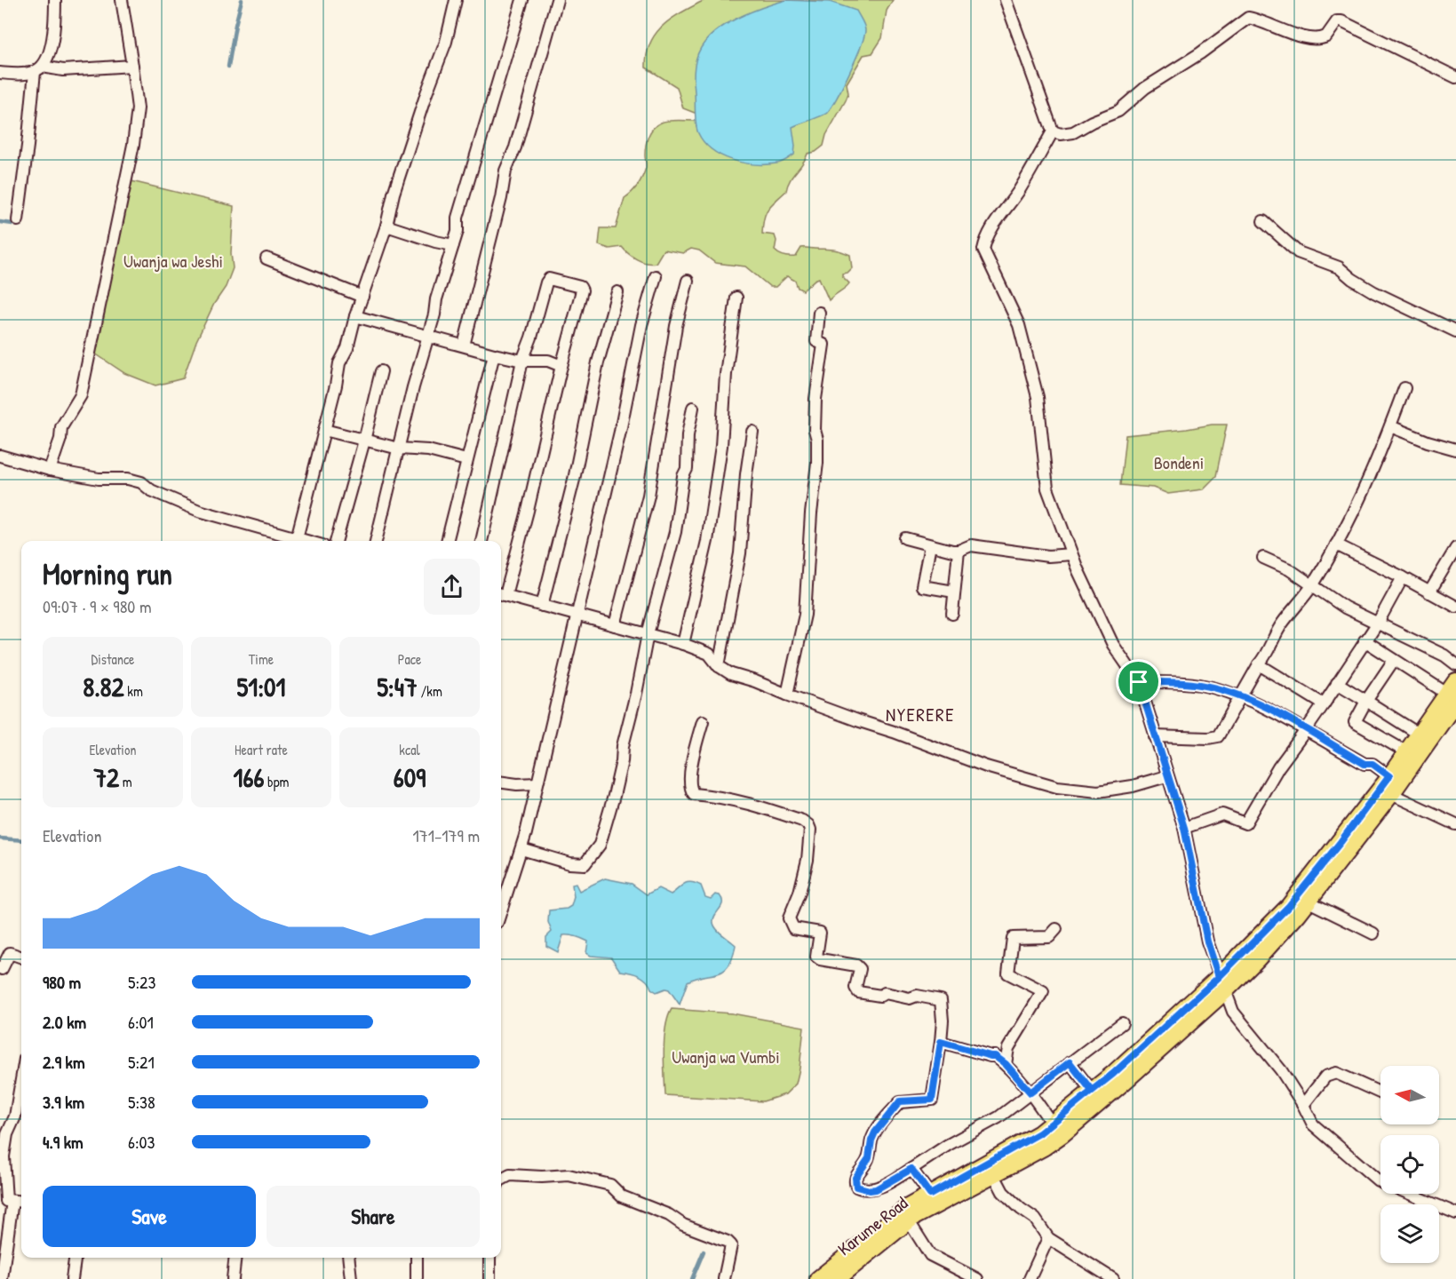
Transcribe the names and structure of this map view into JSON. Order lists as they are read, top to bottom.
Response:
{
  "streets": {
    "main road": ["Karume Road"]
  },
  "districts": ["NYERERE"],
  "parks": ["Uwanja wa Jeshi", "Bondeni", "Uwanja wa Vumbi"],
  "north": "left",
  "page": {
    "heading": ["Morning run", "09:07 · 9 × 980 m"],
    "stats": [
      ["Distance", "8.82 km"],
      ["Time", "51:01"],
      ["Pace", "5:47 /km"],
      ["Elevation", "72 m"],
      ["Heart rate", "166 bpm"],
      ["kcal", "609"]
    ],
    "chart": ["Elevation", "171–179 m"],
    "list": [
      {
        "name": "980 m",
        "note": "5:23"
      },
      {
        "name": "2.0 km",
        "note": "6:01"
      },
      {
        "name": "2.9 km",
        "note": "5:21"
      },
      {
        "name": "3.9 km",
        "note": "5:38"
      },
      {
        "name": "4.9 km",
        "note": "6:03"
      }
    ],
    "buttons": ["Save", "Share"]
  }
}
